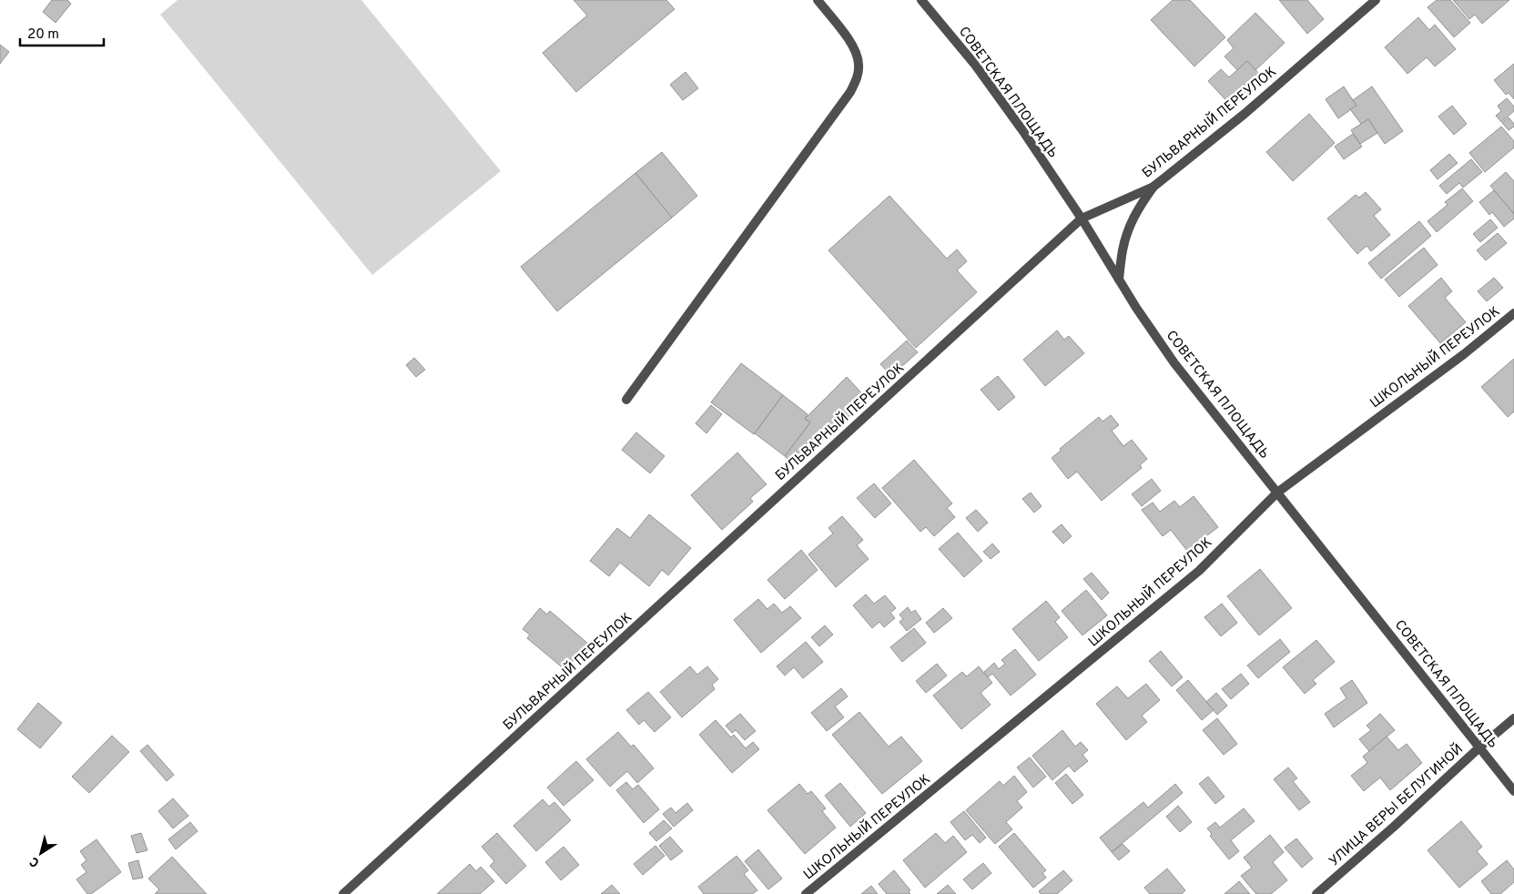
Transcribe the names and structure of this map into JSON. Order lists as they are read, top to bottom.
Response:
{
  "streets": {
    "street": [
      "СОВЕТСКАЯ ПЛОЩАДЬ",
      "БУЛЬВАРНЫЙ ПЕРЕУЛОК",
      "ШКОЛЬНЫЙ ПЕРЕУЛОК",
      "УЛИЦА ВЕРЫ БЕЛУГИНОЙ"
    ]
  },
  "crossings": [
    ["СОВЕТСКАЯ ПЛОЩАДЬ", "БУЛЬВАРНЫЙ ПЕРЕУЛОК"],
    ["СОВЕТСКАЯ ПЛОЩАДЬ", "ШКОЛЬНЫЙ ПЕРЕУЛОК"],
    ["СОВЕТСКАЯ ПЛОЩАДЬ", "УЛИЦА ВЕРЫ БЕЛУГИНОЙ"]
  ],
  "scale_bar": "20 m",
  "north": "bottom left"
}
